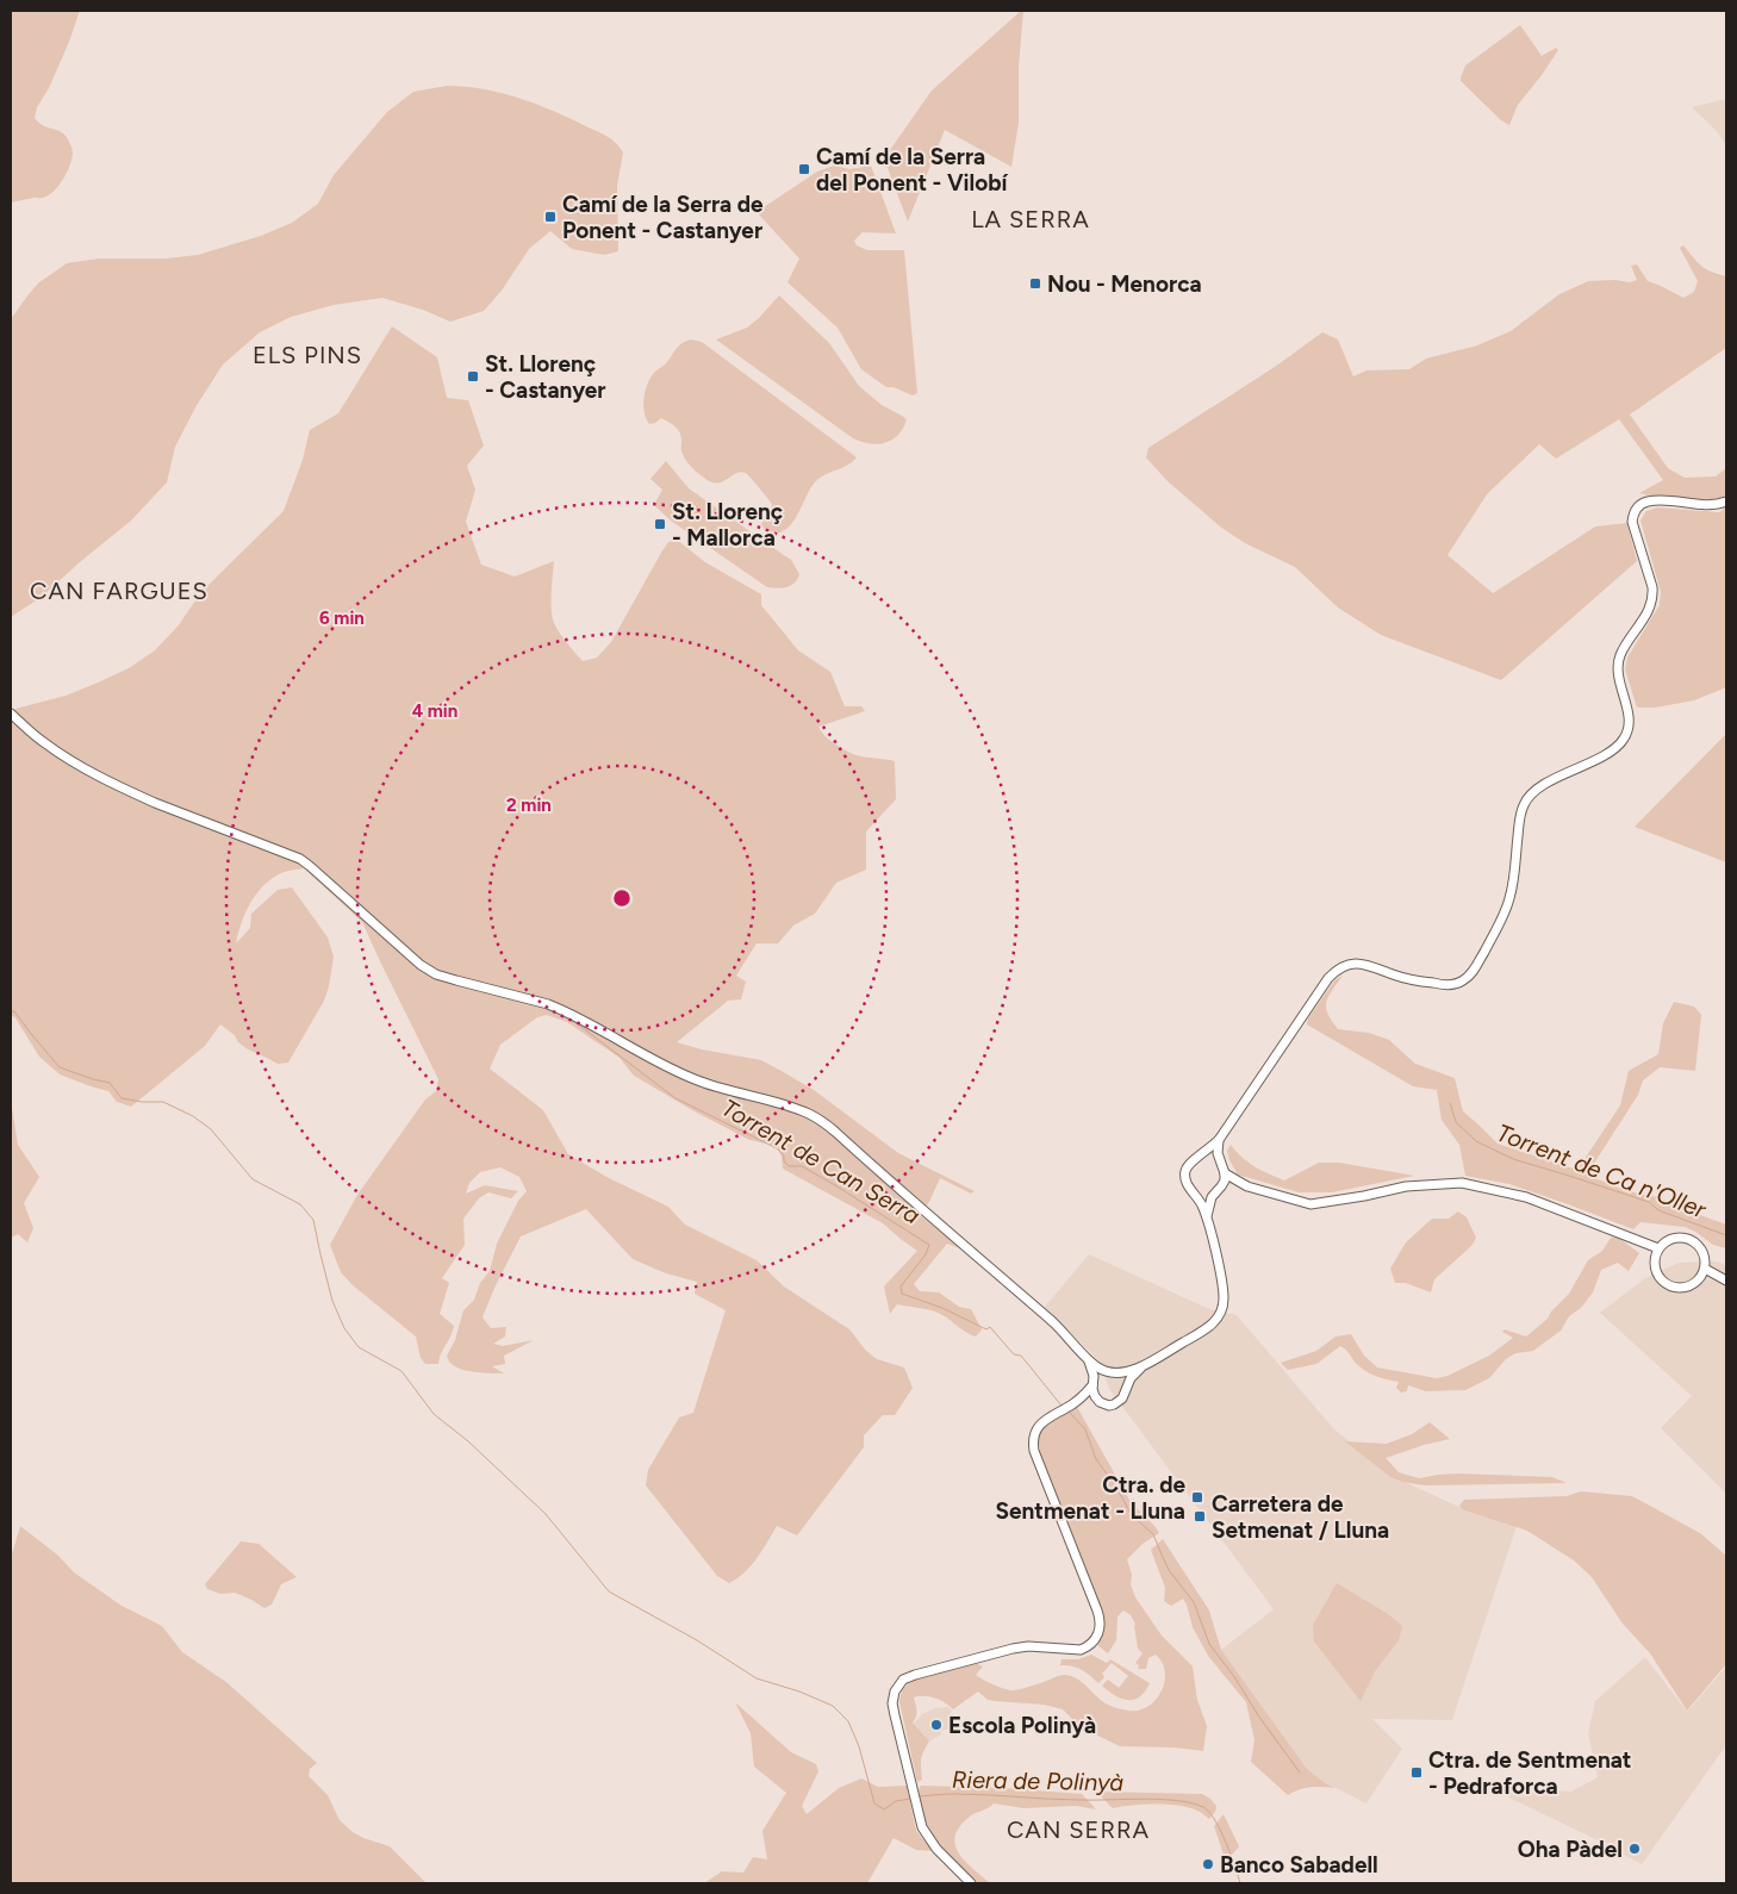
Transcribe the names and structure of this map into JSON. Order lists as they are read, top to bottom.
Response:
{
  "districts": [
    "LA SERRA",
    "ELS PINS",
    "CAN FARGUES",
    "CAN SERRA"
  ],
  "water": ["Torrent de Can Serra", "Torrent de Ca n'Oller", "Riera de Polinyà"],
  "places": {
    "transit": [
      "Camí de la Serra del Ponent - Vilobí",
      "Camí de la Serra de Ponent - Castanyer",
      "Nou - Menorca",
      "St. Llorenç - Castanyer",
      "St. Llorenç - Mallorca",
      "Ctra. de Sentmenat - Lluna",
      "Carretera de Setmenat / Lluna",
      "Ctra. de Sentmenat - Pedraforca"
    ],
    "other": ["Escola Polinyà", "Oha Pàdel", "Banco Sabadell"]
  },
  "rings": ["6 min", "4 min", "2 min"]
}
